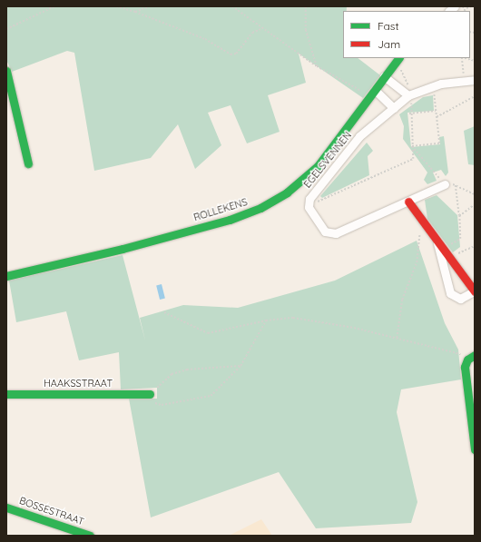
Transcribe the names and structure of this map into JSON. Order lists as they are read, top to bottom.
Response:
{
  "streets": {
    "street": [
      "EGELSVENNEN",
      "ROLLEKENS",
      "HAAKSSTRAAT",
      "BOSSESTRAAT"
    ]
  },
  "legend": ["Fast", "Jam"]
}
